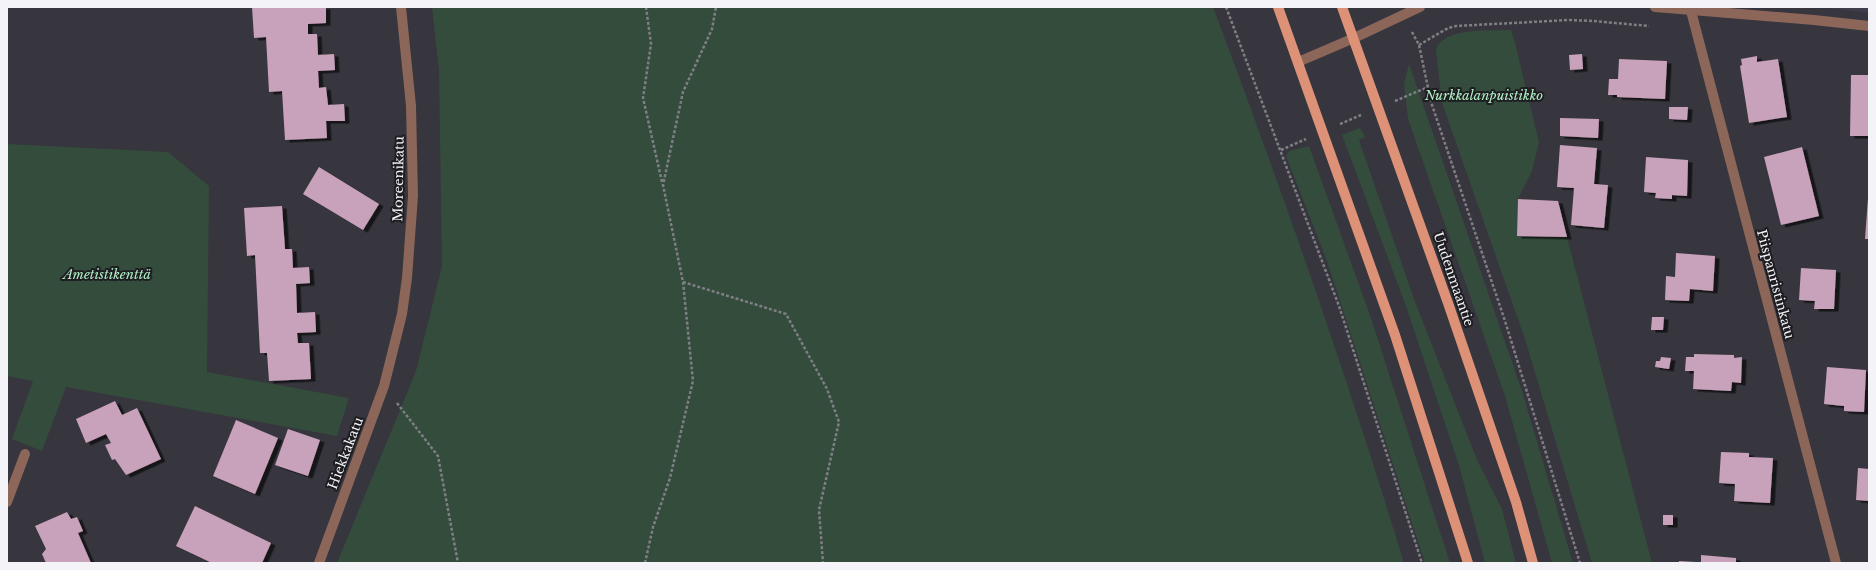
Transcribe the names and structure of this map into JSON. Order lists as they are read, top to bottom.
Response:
{
  "streets": {
    "main road": ["Uudenmaantie"],
    "street": ["Moreenikatu", "Piispanristinkatu", "Hiekkakatu"]
  },
  "crossings": [
    ["Moreenikatu", "Hiekkakatu"]
  ],
  "parks": ["Nurkkalanpuistikko", "Ametistikenttä"]
}
